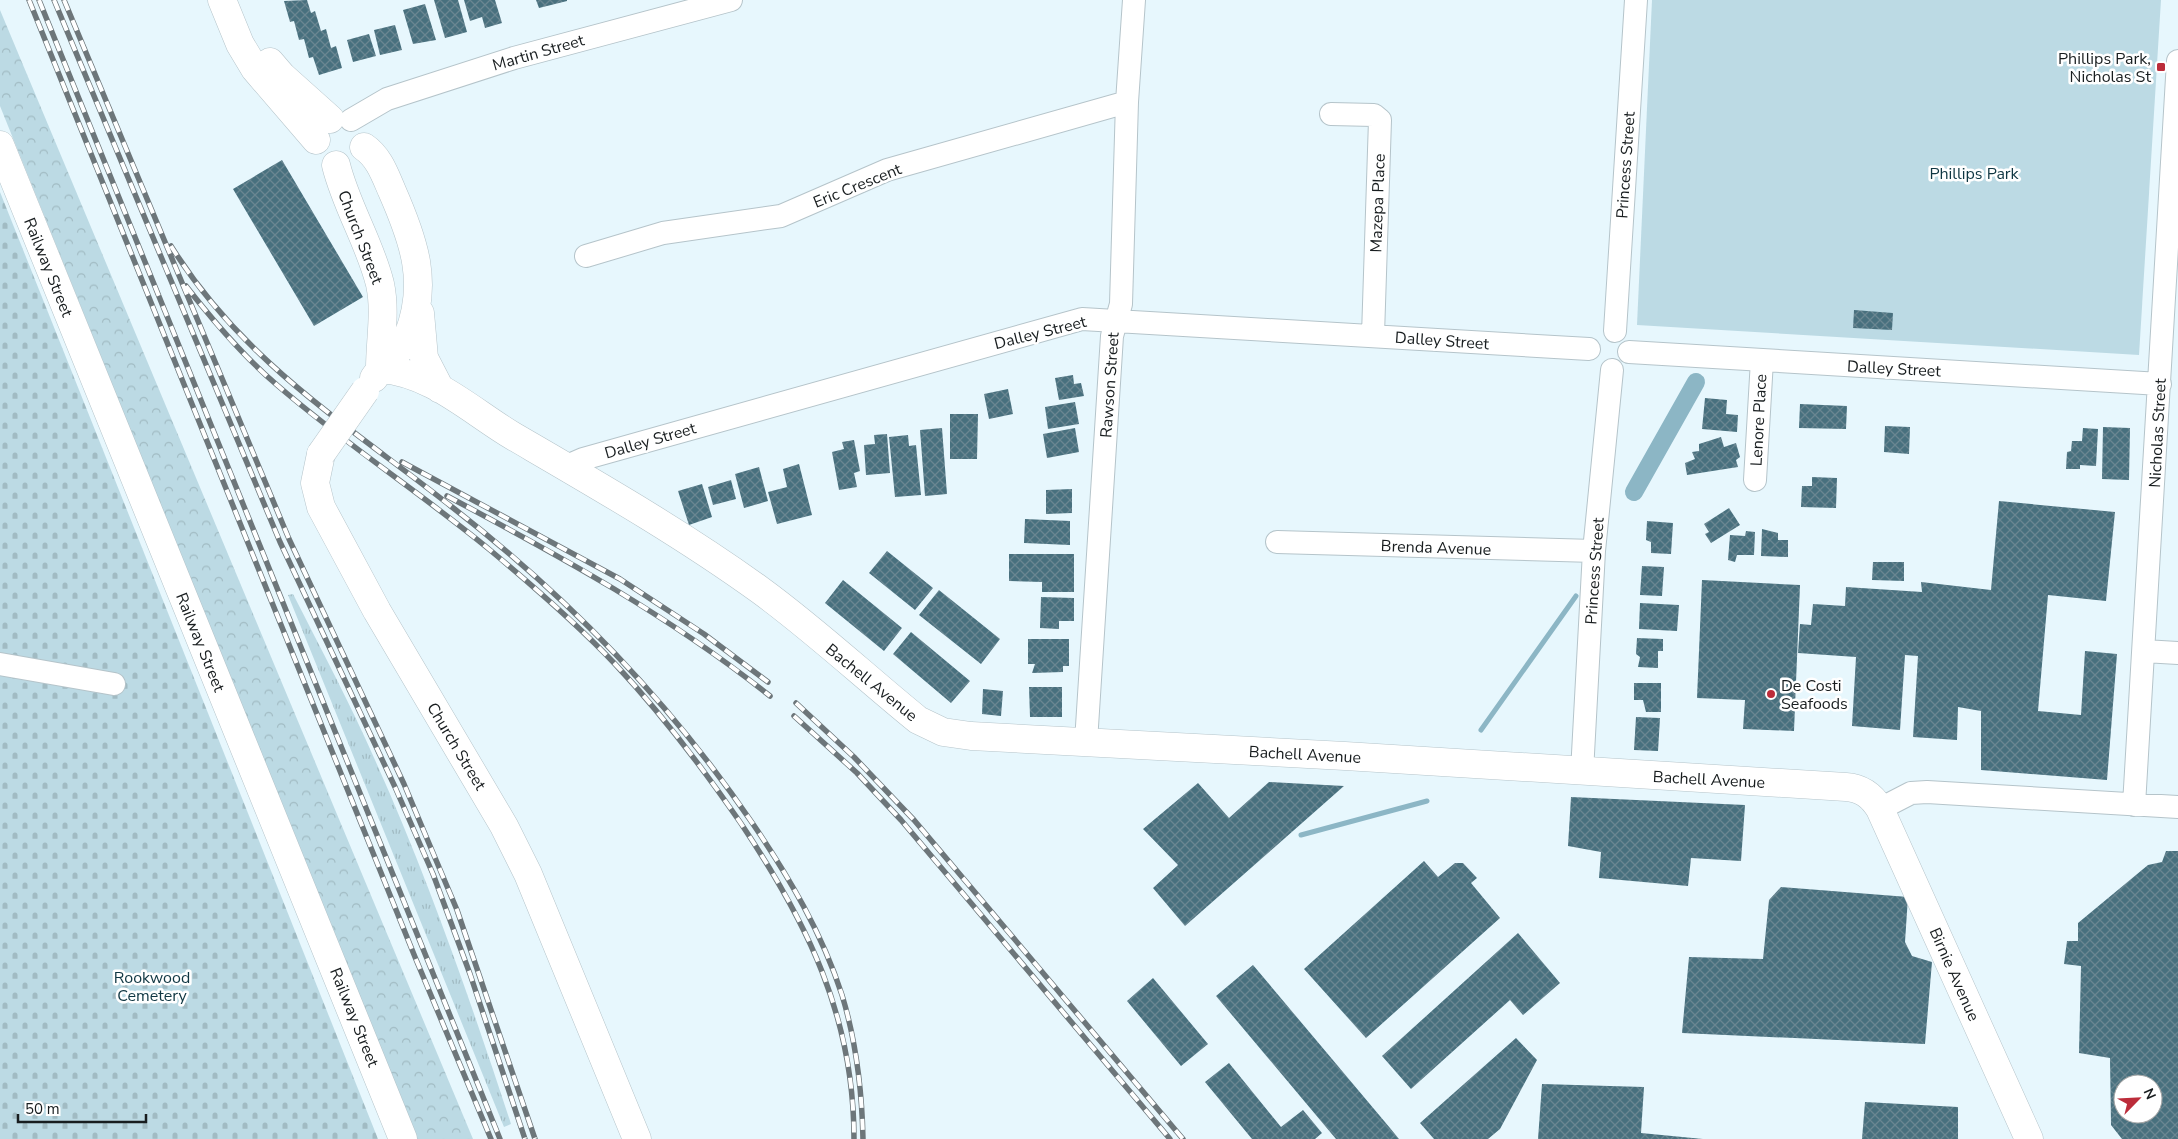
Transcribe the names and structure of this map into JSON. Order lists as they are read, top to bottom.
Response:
{
  "streets": {
    "main road": [
      "Church Street",
      "Railway Street",
      "Bachell Avenue",
      "Birnie Avenue"
    ],
    "street": [
      "Martin Street",
      "Princess Street",
      "Eric Crescent",
      "Mazepa Place",
      "Dalley Street",
      "Rawson Street",
      "Lenore Place",
      "Nicholas Street",
      "Brenda Avenue"
    ]
  },
  "crossings": [
    ["Martin Street", "Church Street"],
    ["Princess Street", "Dalley Street"],
    ["Princess Street", "Brenda Avenue"],
    ["Princess Street", "Bachell Avenue"],
    ["Eric Crescent", "Rawson Street"],
    ["Mazepa Place", "Dalley Street"],
    ["Church Street", "Bachell Avenue"],
    ["Dalley Street", "Rawson Street"],
    ["Dalley Street", "Lenore Place"],
    ["Dalley Street", "Nicholas Street"],
    ["Dalley Street", "Bachell Avenue"],
    ["Rawson Street", "Bachell Avenue"],
    ["Bachell Avenue", "Birnie Avenue"]
  ],
  "parks": ["Phillips Park", "Rookwood Cemetery"],
  "places": {
    "transit": ["Phillips Park, Nicholas St"],
    "other": ["De Costi Seafoods"]
  },
  "scale_bar": "50 m",
  "north": "top right"
}
